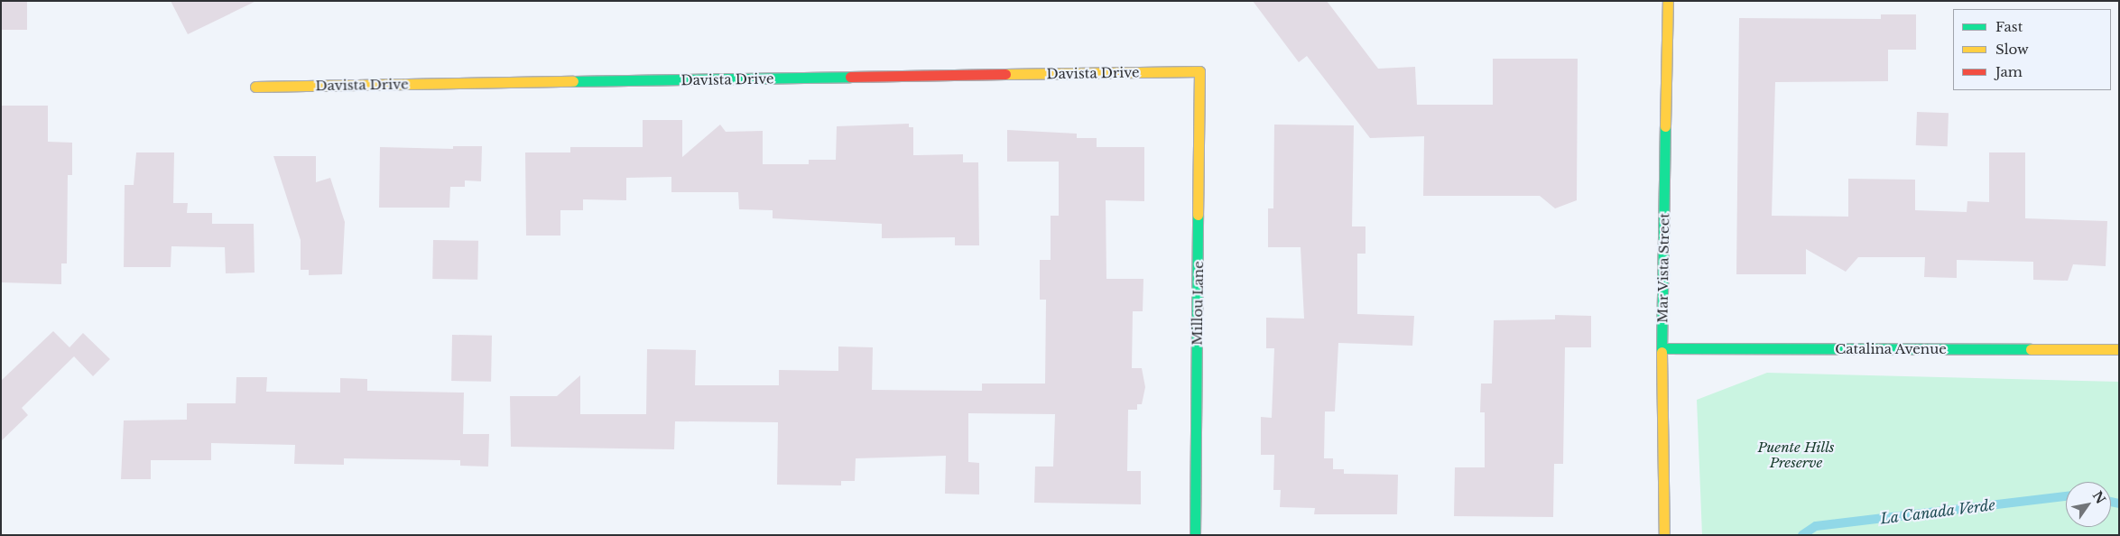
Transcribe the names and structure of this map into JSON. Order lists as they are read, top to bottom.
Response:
{
  "streets": {
    "street": [
      "Davista Drive",
      "Mar Vista Street",
      "Millou Lane",
      "Catalina Avenue"
    ]
  },
  "crossings": [
    ["Davista Drive", "Millou Lane"],
    ["Mar Vista Street", "Catalina Avenue"]
  ],
  "water": ["La Canada Verde"],
  "parks": ["Puente Hills Preserve"],
  "legend": ["Fast", "Slow", "Jam"],
  "north": "top right"
}
